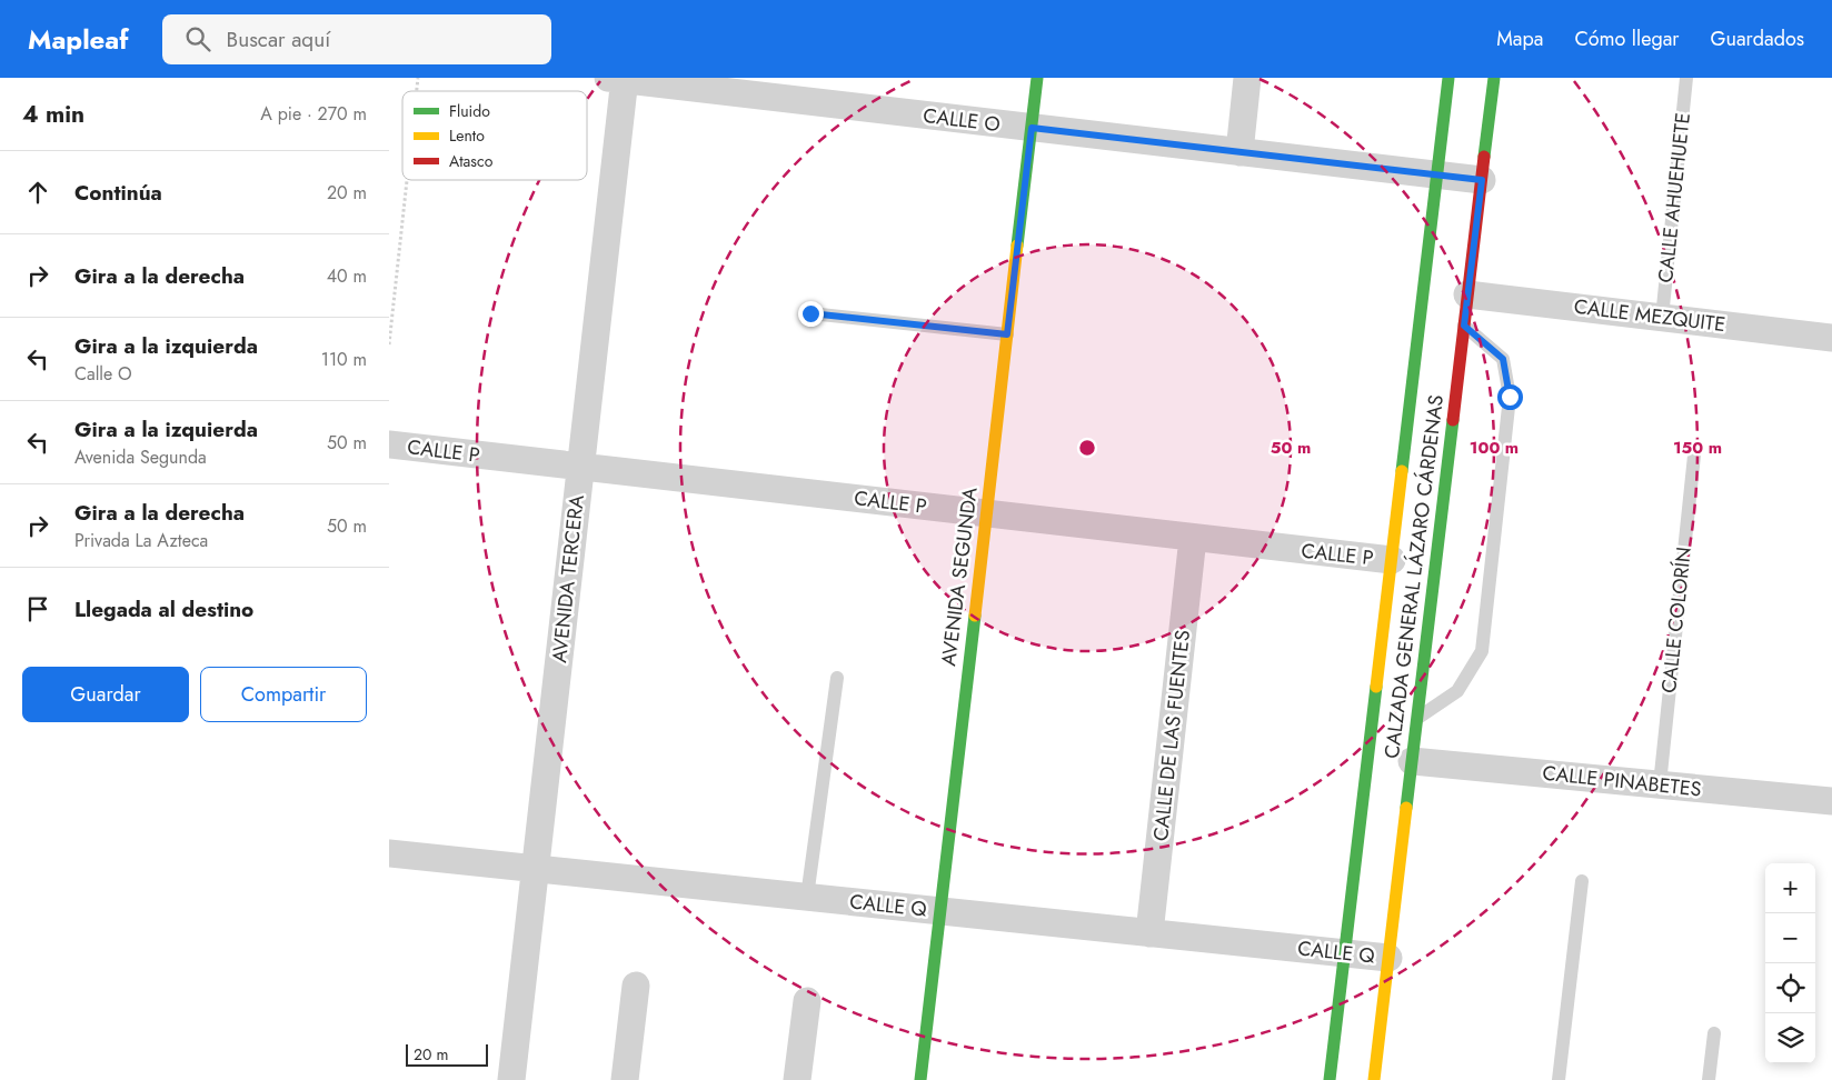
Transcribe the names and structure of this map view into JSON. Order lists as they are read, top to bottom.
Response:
{
  "streets": {
    "main road": ["AVENIDA SEGUNDA", "CALZADA GENERAL LÁZARO CÁRDENAS"],
    "street": [
      "CALLE O",
      "CALLE MEZQUITE",
      "CALLE P",
      "AVENIDA TERCERA",
      "CALLE DE LAS FUENTES",
      "CALLE PINABETES",
      "CALLE Q"
    ],
    "lane": ["CALLE AHUEHUETE", "CALLE COLORÍN"]
  },
  "crossings": [
    ["CALLE O", "AVENIDA SEGUNDA"],
    ["CALLE O", "CALZADA GENERAL LÁZARO CÁRDENAS"],
    ["CALLE O", "AVENIDA TERCERA"],
    ["CALLE AHUEHUETE", "CALLE MEZQUITE"],
    ["CALLE MEZQUITE", "CALZADA GENERAL LÁZARO CÁRDENAS"],
    ["CALLE P", "AVENIDA SEGUNDA"],
    ["CALLE P", "CALZADA GENERAL LÁZARO CÁRDENAS"],
    ["CALLE P", "AVENIDA TERCERA"],
    ["CALLE P", "CALLE DE LAS FUENTES"],
    ["AVENIDA SEGUNDA", "CALLE Q"],
    ["CALZADA GENERAL LÁZARO CÁRDENAS", "CALLE PINABETES"],
    ["CALZADA GENERAL LÁZARO CÁRDENAS", "CALLE Q"],
    ["AVENIDA TERCERA", "CALLE Q"],
    ["CALLE COLORÍN", "CALLE PINABETES"],
    ["CALLE DE LAS FUENTES", "CALLE Q"]
  ],
  "legend": ["Fluido", "Lento", "Atasco"],
  "scale_bar": "20 m",
  "page": {
    "header": "Mapleaf",
    "search": "Buscar aquí",
    "nav": ["Mapa", "Cómo llegar", "Guardados"],
    "heading": ["4 min", "A pie · 270 m"],
    "list": [
      ["Continúa", "20 m"],
      ["Gira a la derecha", "40 m"],
      ["Gira a la izquierda", "Calle O", "110 m"],
      ["Gira a la izquierda", "Avenida Segunda", "50 m"],
      ["Gira a la derecha", "Privada La Azteca", "50 m"],
      "Llegada al destino"
    ],
    "buttons": ["Guardar", "Compartir"],
    "map_buttons": ["+", "−"],
    "scale": "20 m"
  },
  "rings": ["50 m", "100 m", "150 m"]
}
